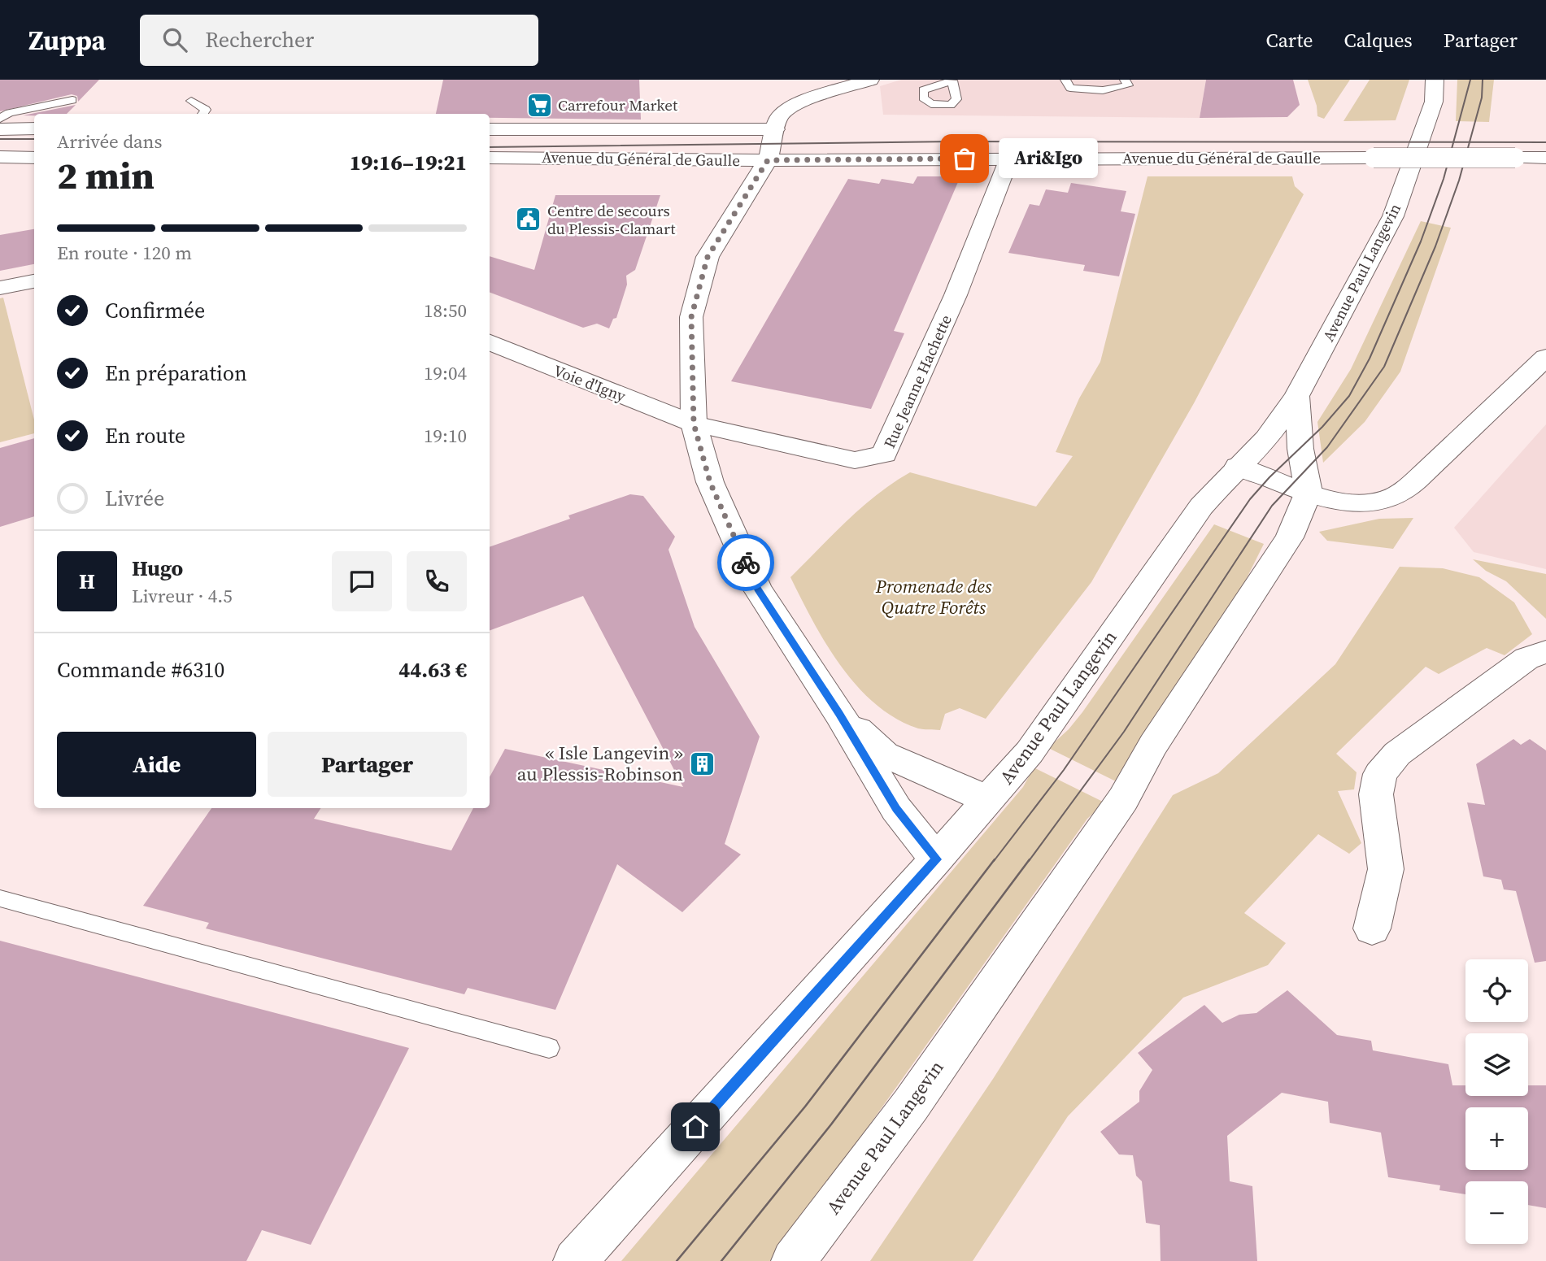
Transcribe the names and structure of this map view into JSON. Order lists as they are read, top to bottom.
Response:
{
  "streets": {
    "main road": [
      "Avenue du Général de Gaulle",
      "Avenue Paul Langevin",
      "Rue Jeanne Hachette",
      "Voie d'Igny"
    ]
  },
  "crossings": [
    ["Avenue du Général de Gaulle", "Rue Jeanne Hachette"],
    ["Rue Jeanne Hachette", "Voie d'Igny"]
  ],
  "parks": ["Promenade des Quatre Forêts"],
  "places": {
    "supermarket": ["Carrefour Market"],
    "other": ["Ari&Igo"],
    "public building": ["Centre de secours du Plessis-Clamart"],
    "building": ["« Isle Langevin » au Plessis-Robinson"]
  },
  "page": {
    "header": "Zuppa",
    "search": "Rechercher",
    "nav": ["Carte", "Calques", "Partager"],
    "heading": ["2 min", "Arrivée dans", "19:16–19:21"],
    "panel": [
      "Hugo",
      "Livreur · 4.5",
      "Commande #6310",
      "44.63 €"
    ],
    "bubble": "Ari&Igo",
    "bar": "En route · 120 m",
    "list": [
      ["Confirmée", "18:50"],
      ["En préparation", "19:04"],
      ["En route", "19:10"],
      "Livrée"
    ],
    "round": "H",
    "buttons": ["Aide", "Partager"],
    "map_buttons": ["+", "−"]
  }
}
